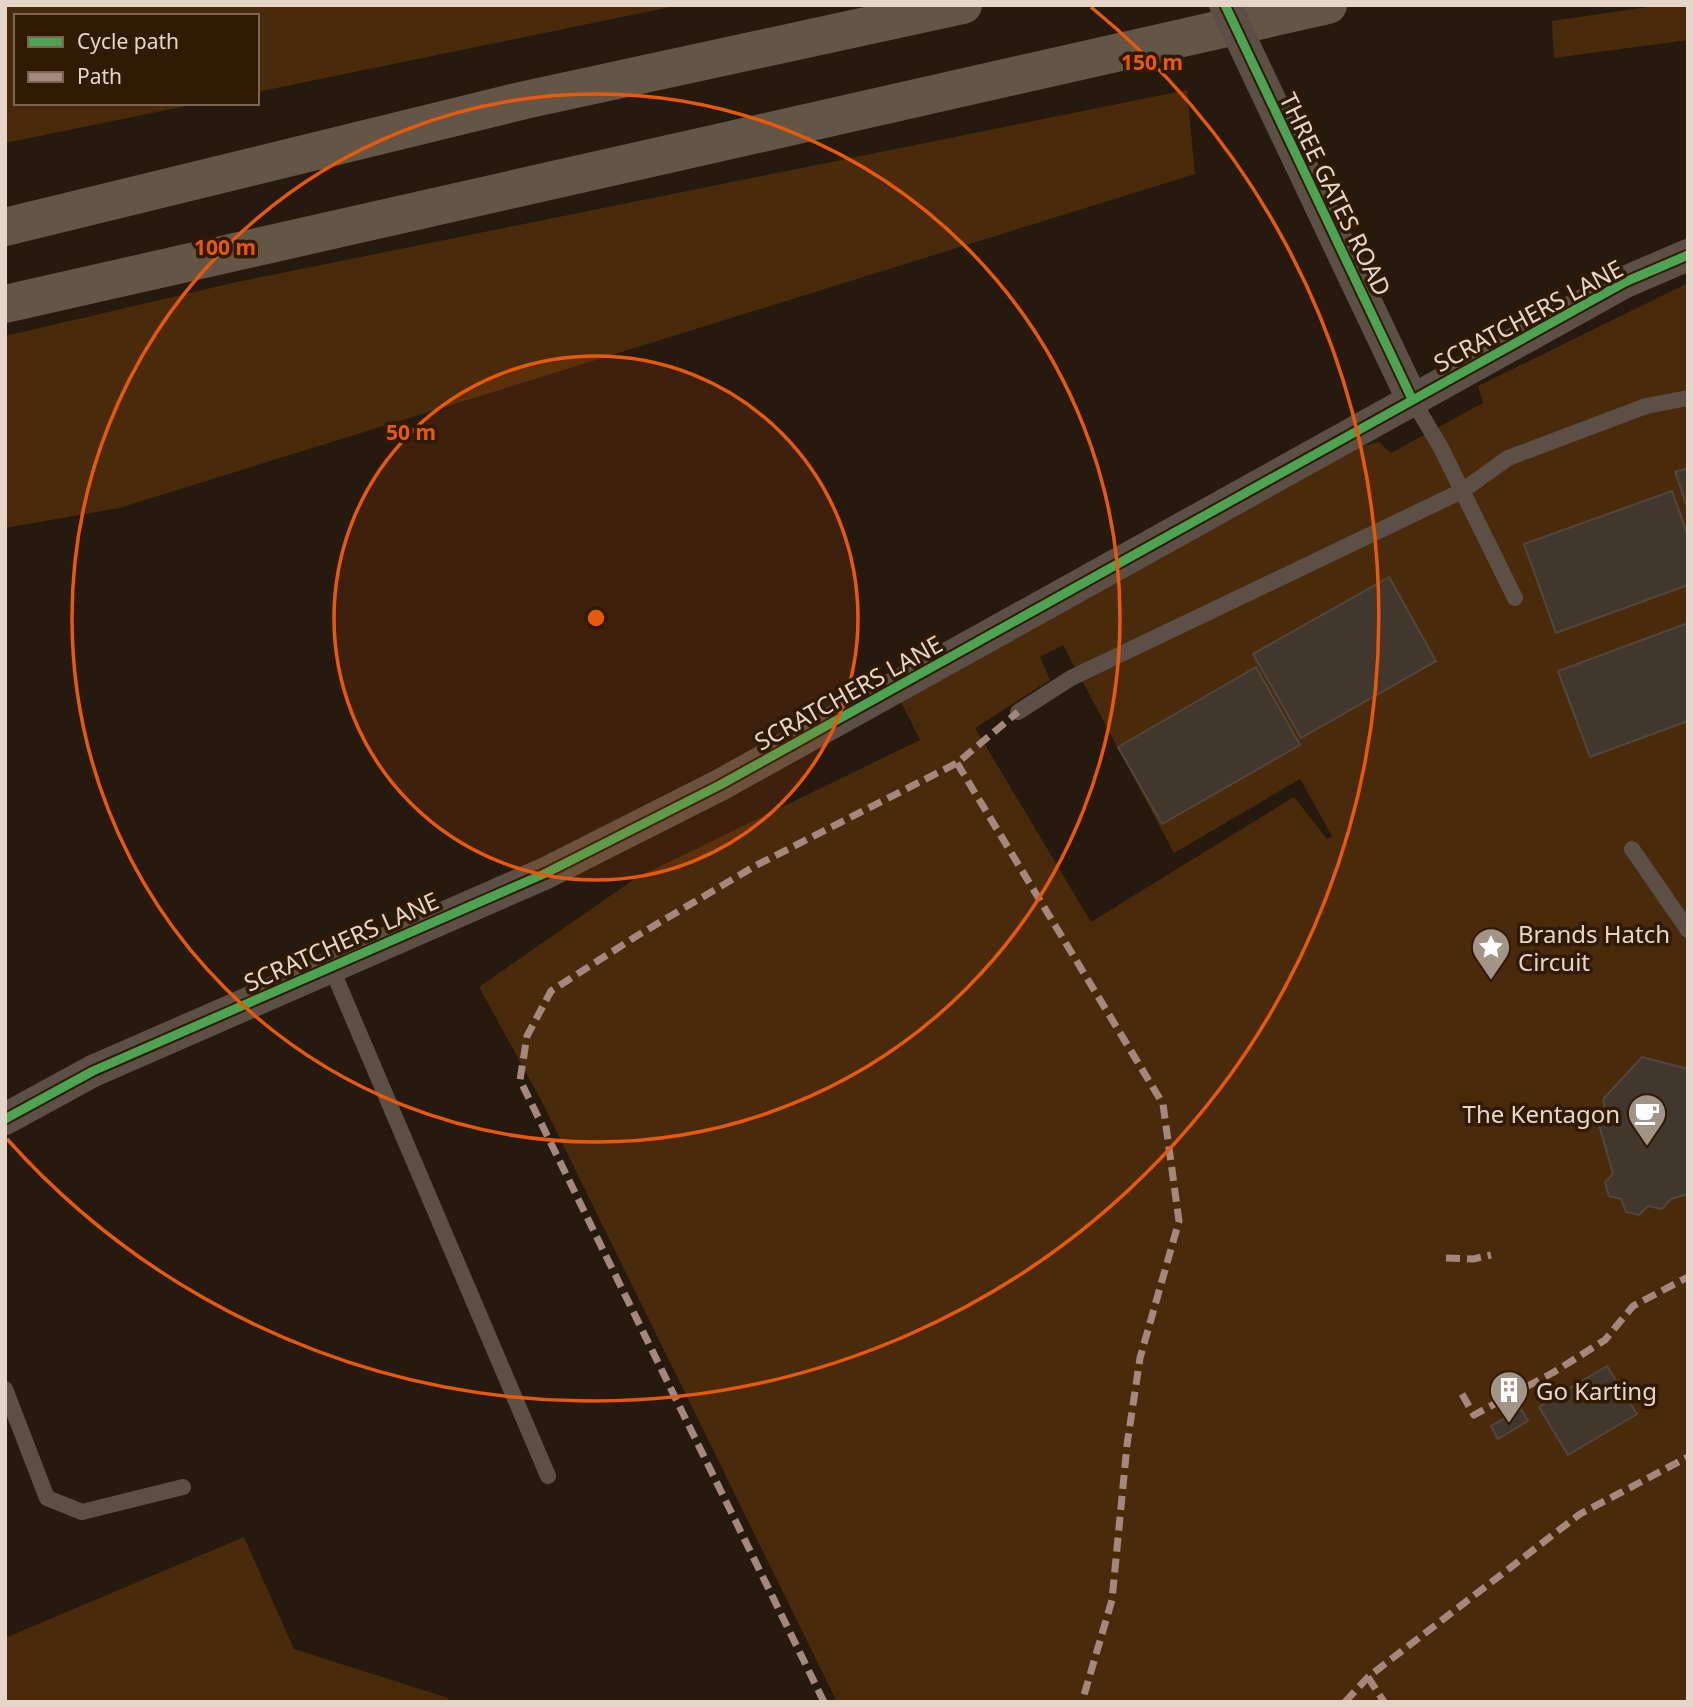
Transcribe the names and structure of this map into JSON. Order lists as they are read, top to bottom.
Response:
{
  "streets": {
    "street": ["THREE GATES ROAD", "SCRATCHERS LANE"]
  },
  "crossings": [
    ["THREE GATES ROAD", "SCRATCHERS LANE"]
  ],
  "places": {
    "place": ["Brands Hatch Circuit"],
    "cafe": ["The Kentagon"],
    "building": ["Go Karting"]
  },
  "legend": ["Cycle path", "Path"],
  "rings": ["150 m", "100 m", "50 m"]
}
